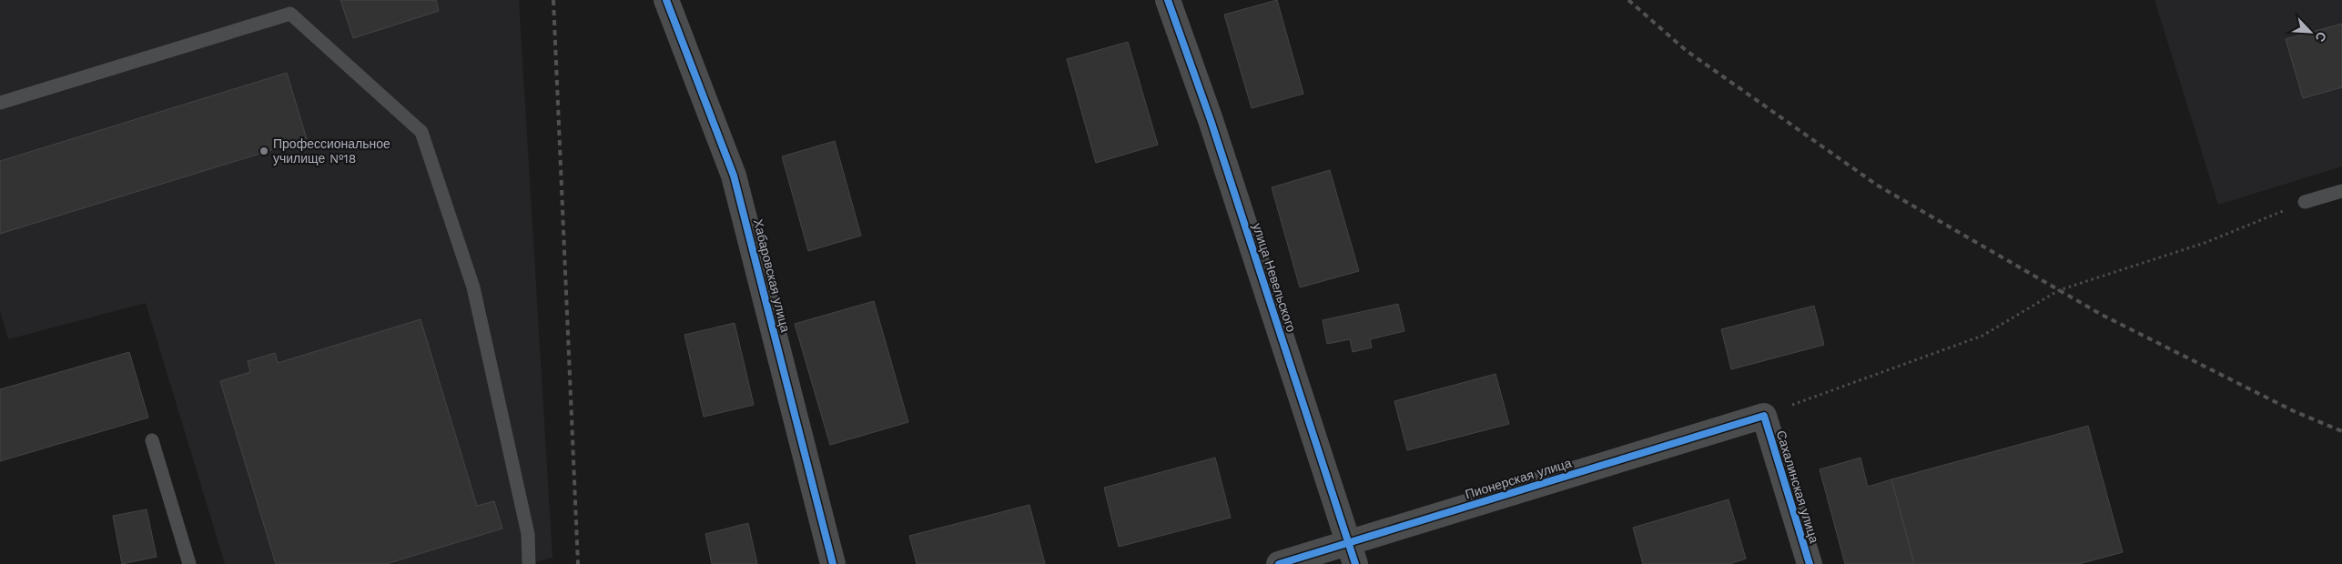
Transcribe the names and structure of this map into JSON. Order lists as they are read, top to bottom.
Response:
{
  "streets": {
    "street": [
      "Хабаровская улица",
      "улица Невельского",
      "Пионерская улица",
      "Сахалинская улица"
    ]
  },
  "crossings": [
    ["улица Невельского", "Пионерская улица"],
    ["Пионерская улица", "Сахалинская улица"]
  ],
  "places": ["Профессиональное училище №18"],
  "north": "bottom right"
}
